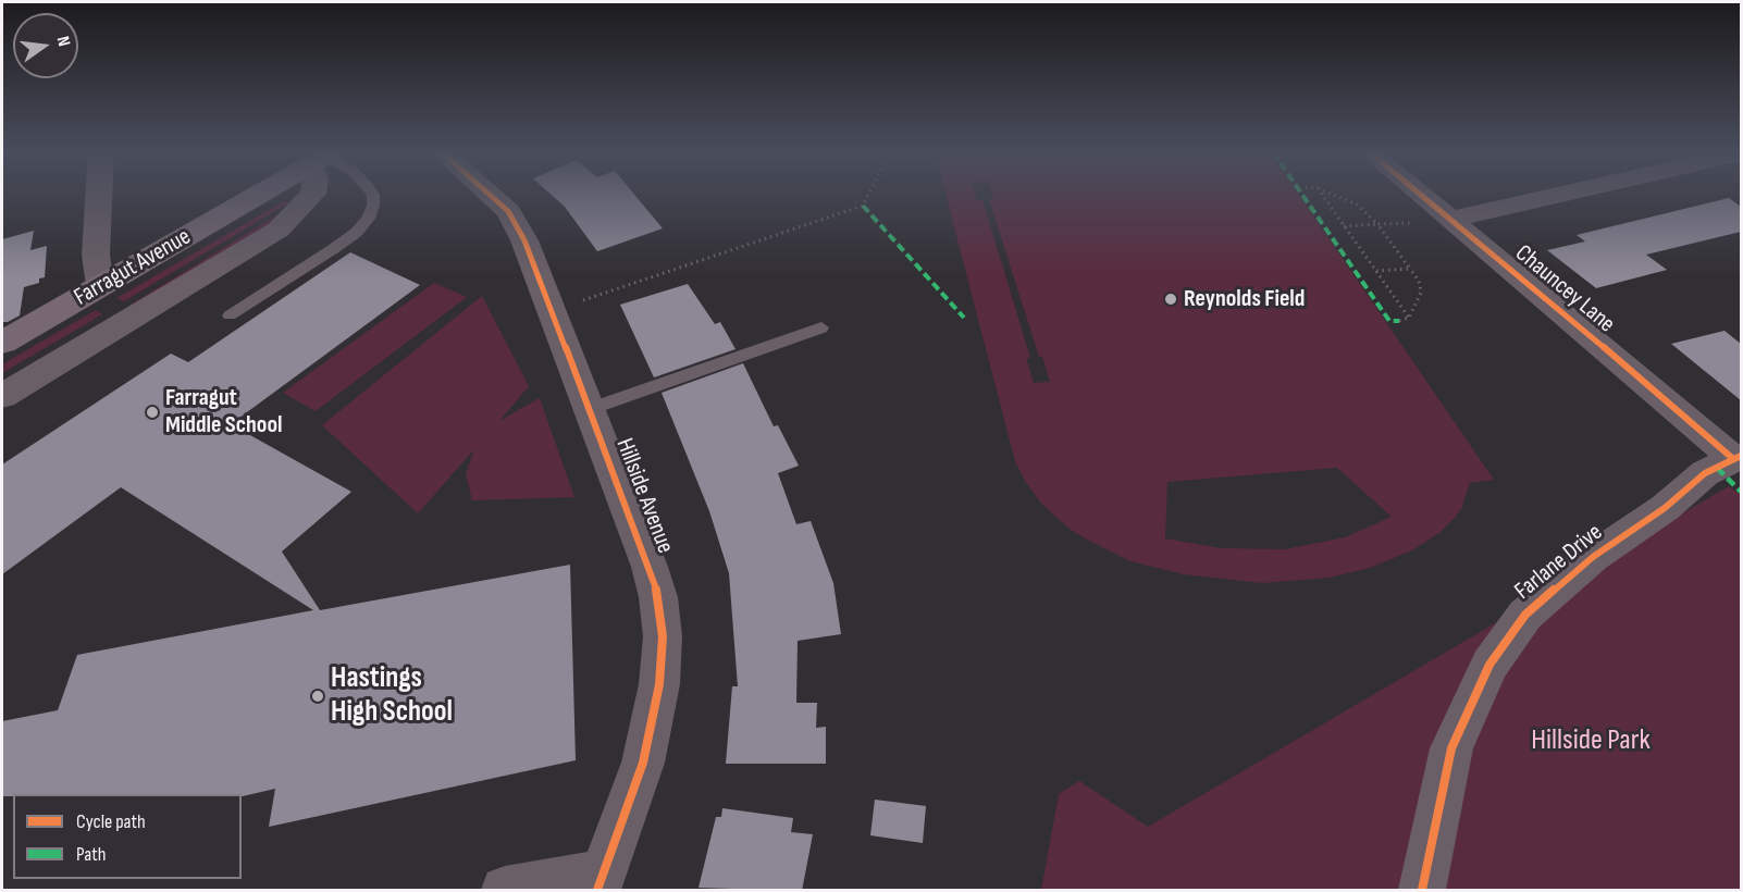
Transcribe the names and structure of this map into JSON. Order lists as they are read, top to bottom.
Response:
{
  "streets": {
    "main road": ["Farragut Avenue"],
    "street": ["Chauncey Lane", "Hillside Avenue", "Farlane Drive"]
  },
  "crossings": [
    ["Chauncey Lane", "Farlane Drive"]
  ],
  "parks": ["Hillside Park"],
  "places": ["Reynolds Field", "Farragut Middle School", "Hastings High School"],
  "legend": ["Cycle path", "Path"],
  "north": "right"
}
